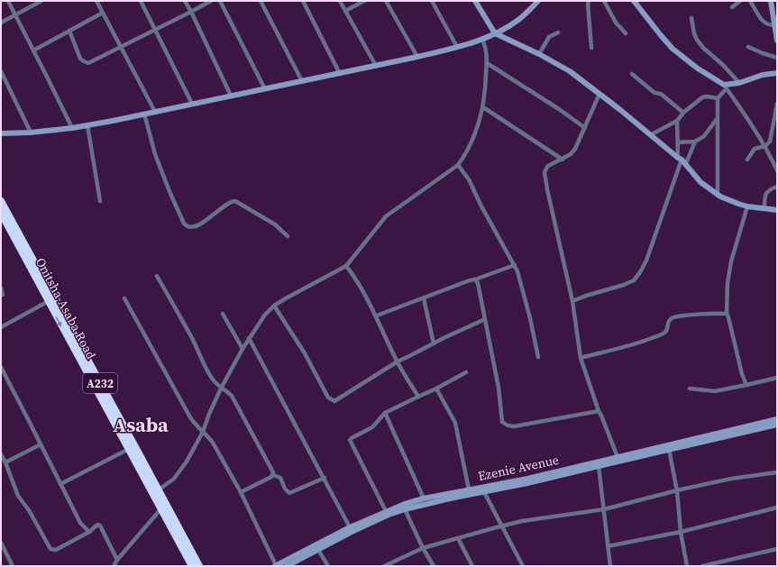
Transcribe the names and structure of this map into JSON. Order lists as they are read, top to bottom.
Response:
{
  "streets": {
    "highway": ["Onitsha-Asaba Road", "A232"],
    "street": ["Ezenie Avenue"]
  },
  "crossings": [
    ["Onitsha-Asaba Road", "A232"]
  ],
  "districts": ["Asaba"]
}
